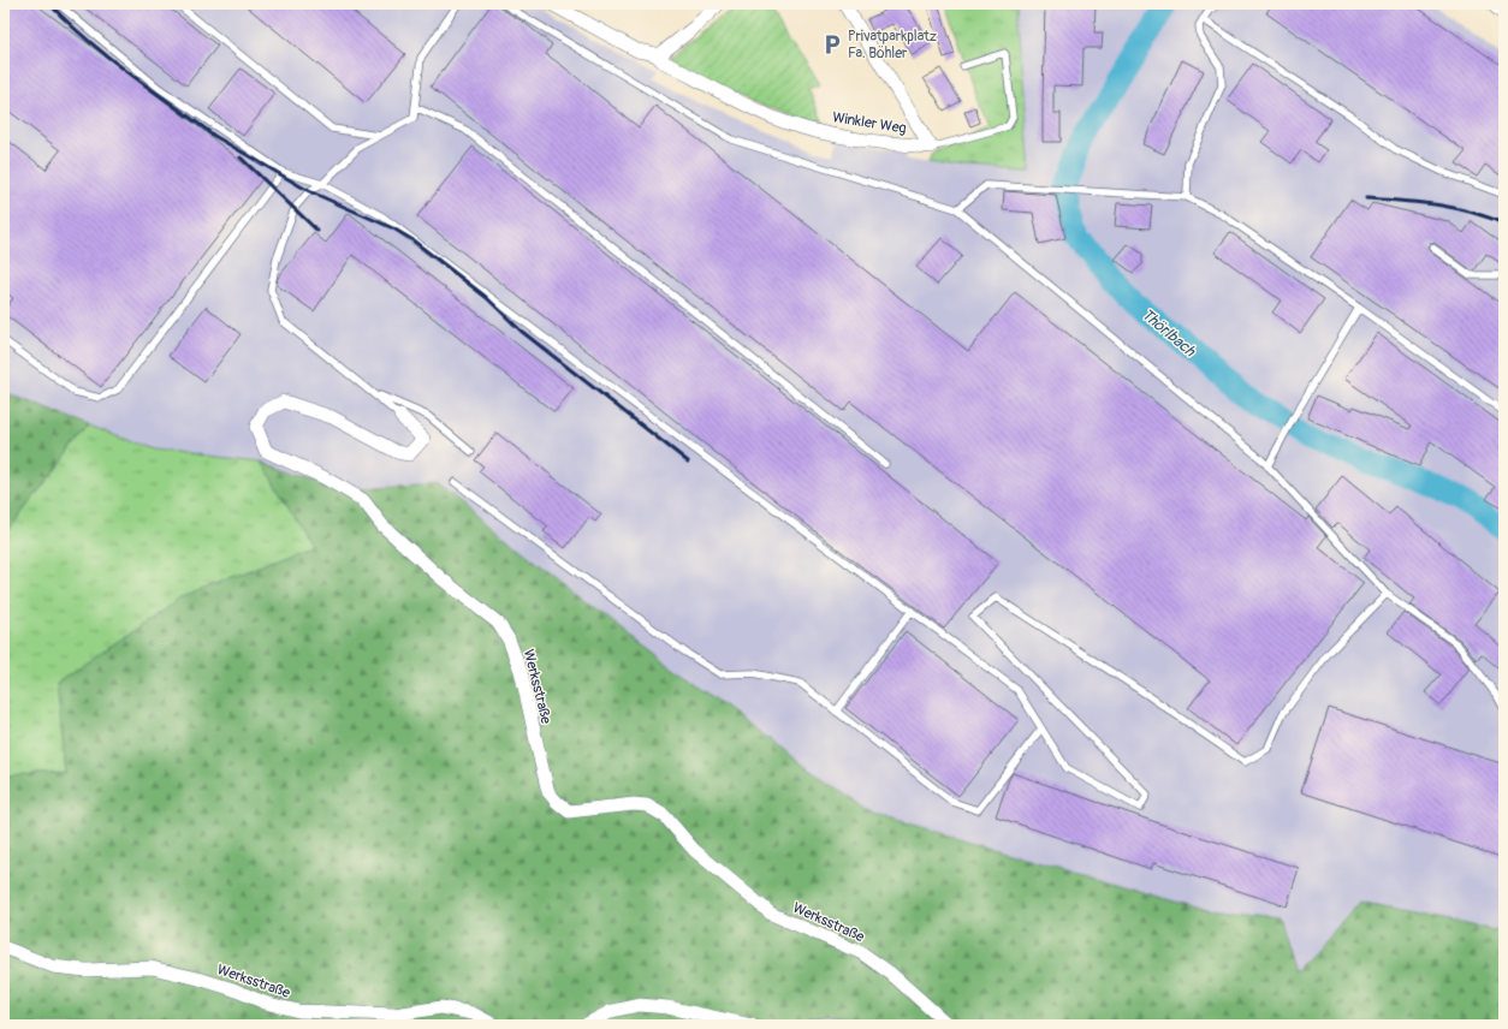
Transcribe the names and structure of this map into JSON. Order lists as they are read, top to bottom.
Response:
{
  "streets": {
    "street": ["Winkler Weg", "Werksstraße"]
  },
  "water": ["Thörlbach"],
  "places": {
    "parking": ["Privatparkplatz Fa. Böhler"]
  }
}
